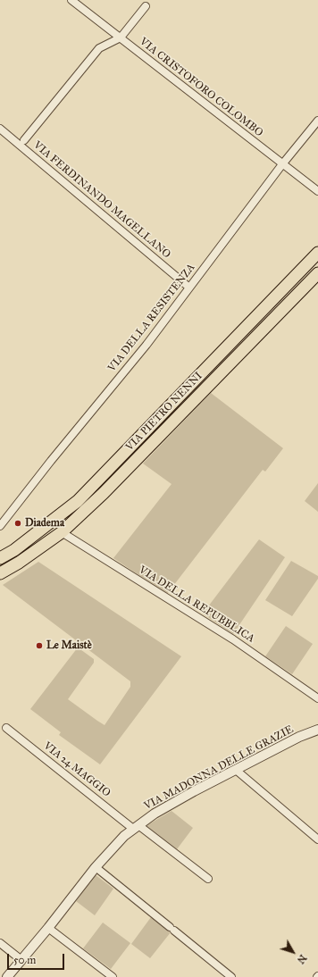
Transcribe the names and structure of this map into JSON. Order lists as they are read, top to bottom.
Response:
{
  "streets": {
    "main road": ["VIA PIETRO NENNI"],
    "street": [
      "VIA CRISTOFORO COLOMBO",
      "VIA FERDINANDO MAGELLANO",
      "VIA DELLA RESISTENZA",
      "VIA DELLA REPUBBLICA",
      "VIA MADONNA DELLE GRAZIE",
      "VIA 24 MAGGIO"
    ]
  },
  "crossings": [
    ["VIA CRISTOFORO COLOMBO", "VIA DELLA RESISTENZA"],
    ["VIA FERDINANDO MAGELLANO", "VIA DELLA RESISTENZA"],
    ["VIA PIETRO NENNI", "VIA DELLA REPUBBLICA"],
    ["VIA MADONNA DELLE GRAZIE", "VIA 24 MAGGIO"]
  ],
  "places": ["Diadema", "Le Maistè"],
  "scale_bar": "50 m",
  "north": "bottom right"
}
